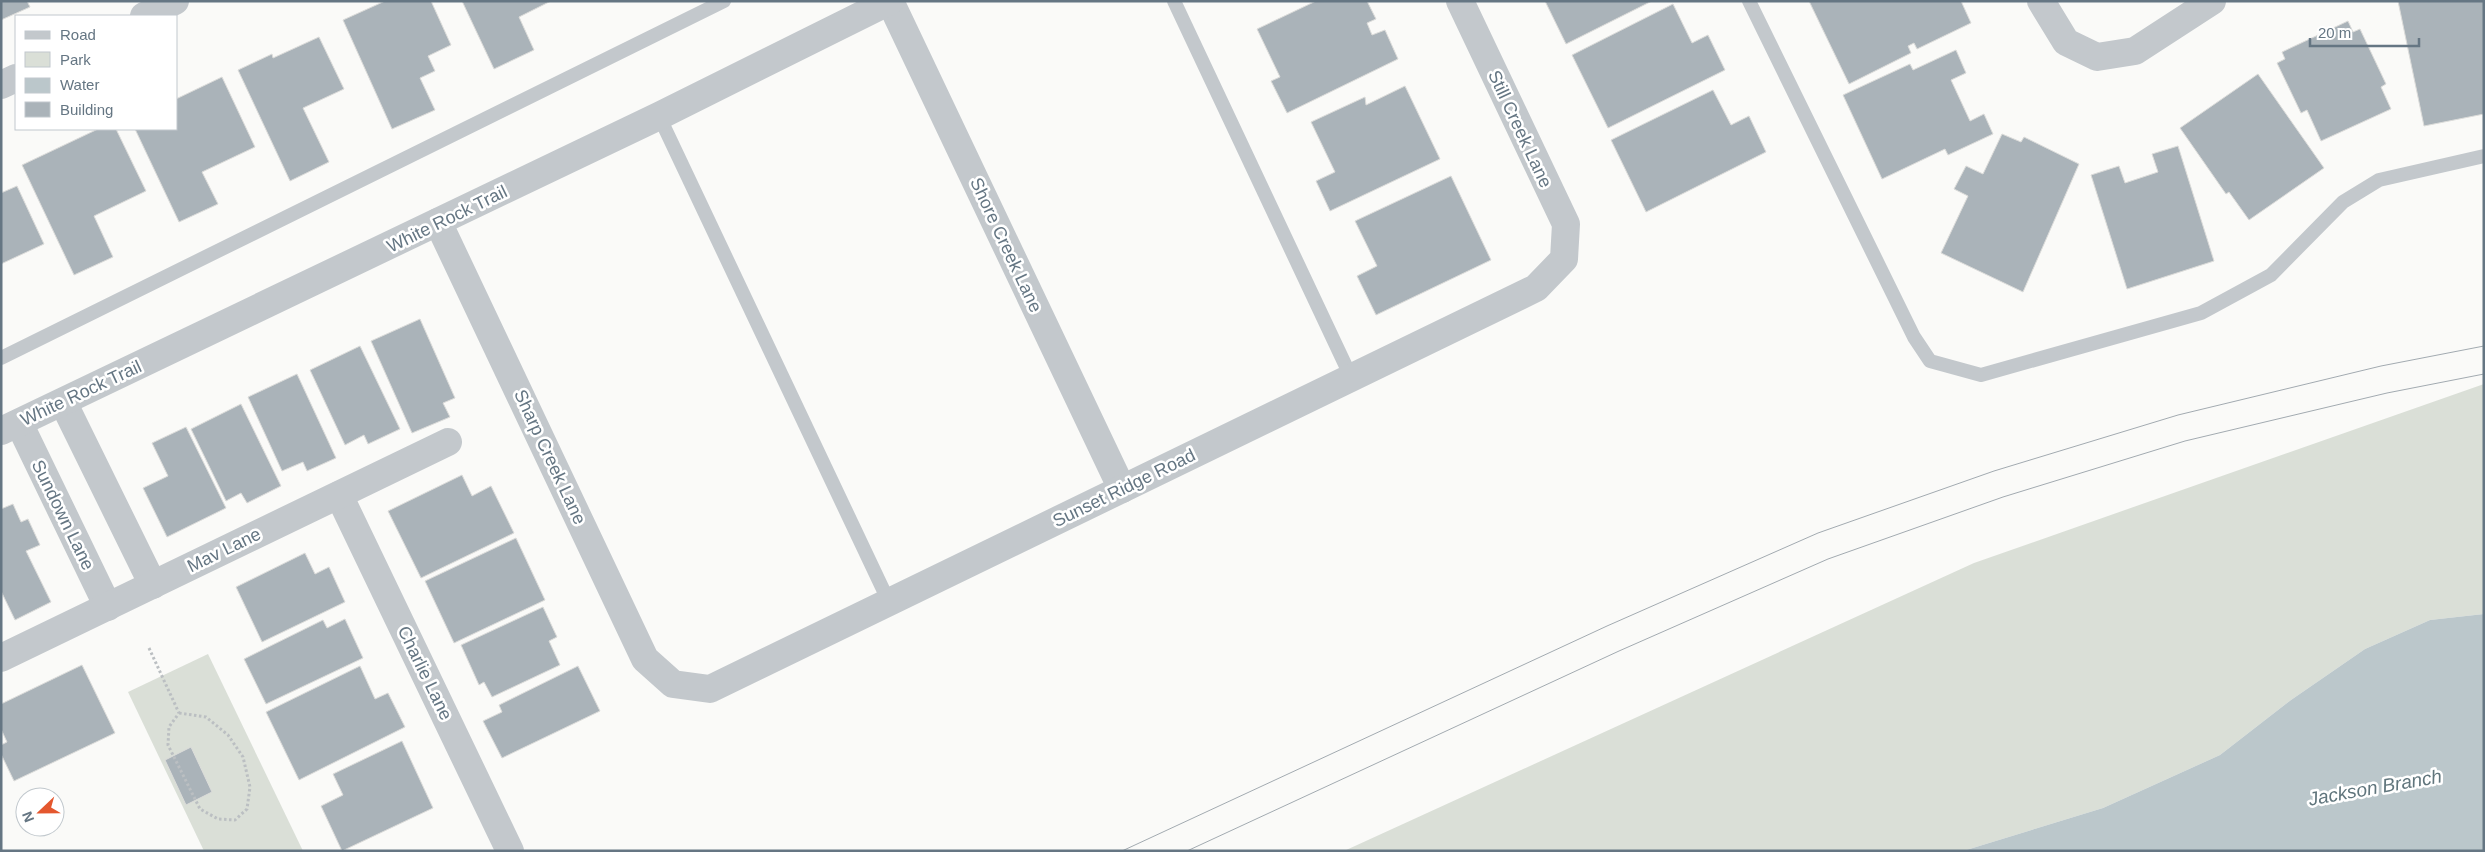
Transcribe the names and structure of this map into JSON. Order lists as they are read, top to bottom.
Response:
{
  "streets": {
    "street": [
      "Still Creek Lane",
      "White Rock Trail",
      "Shore Creek Lane",
      "Sharp Creek Lane",
      "Sunset Ridge Road",
      "Sundown Lane",
      "Mav Lane",
      "Charlie Lane"
    ]
  },
  "crossings": [
    ["Still Creek Lane", "Sunset Ridge Road"],
    ["White Rock Trail", "Shore Creek Lane"],
    ["White Rock Trail", "Sharp Creek Lane"],
    ["White Rock Trail", "Sundown Lane"],
    ["Shore Creek Lane", "Sunset Ridge Road"],
    ["Sharp Creek Lane", "Sunset Ridge Road"],
    ["Sundown Lane", "Mav Lane"],
    ["Mav Lane", "Charlie Lane"]
  ],
  "water": ["Jackson Branch"],
  "legend": [
    "Road",
    "Park",
    "Water",
    "Building"
  ],
  "scale_bar": "20 m",
  "north": "left"
}
